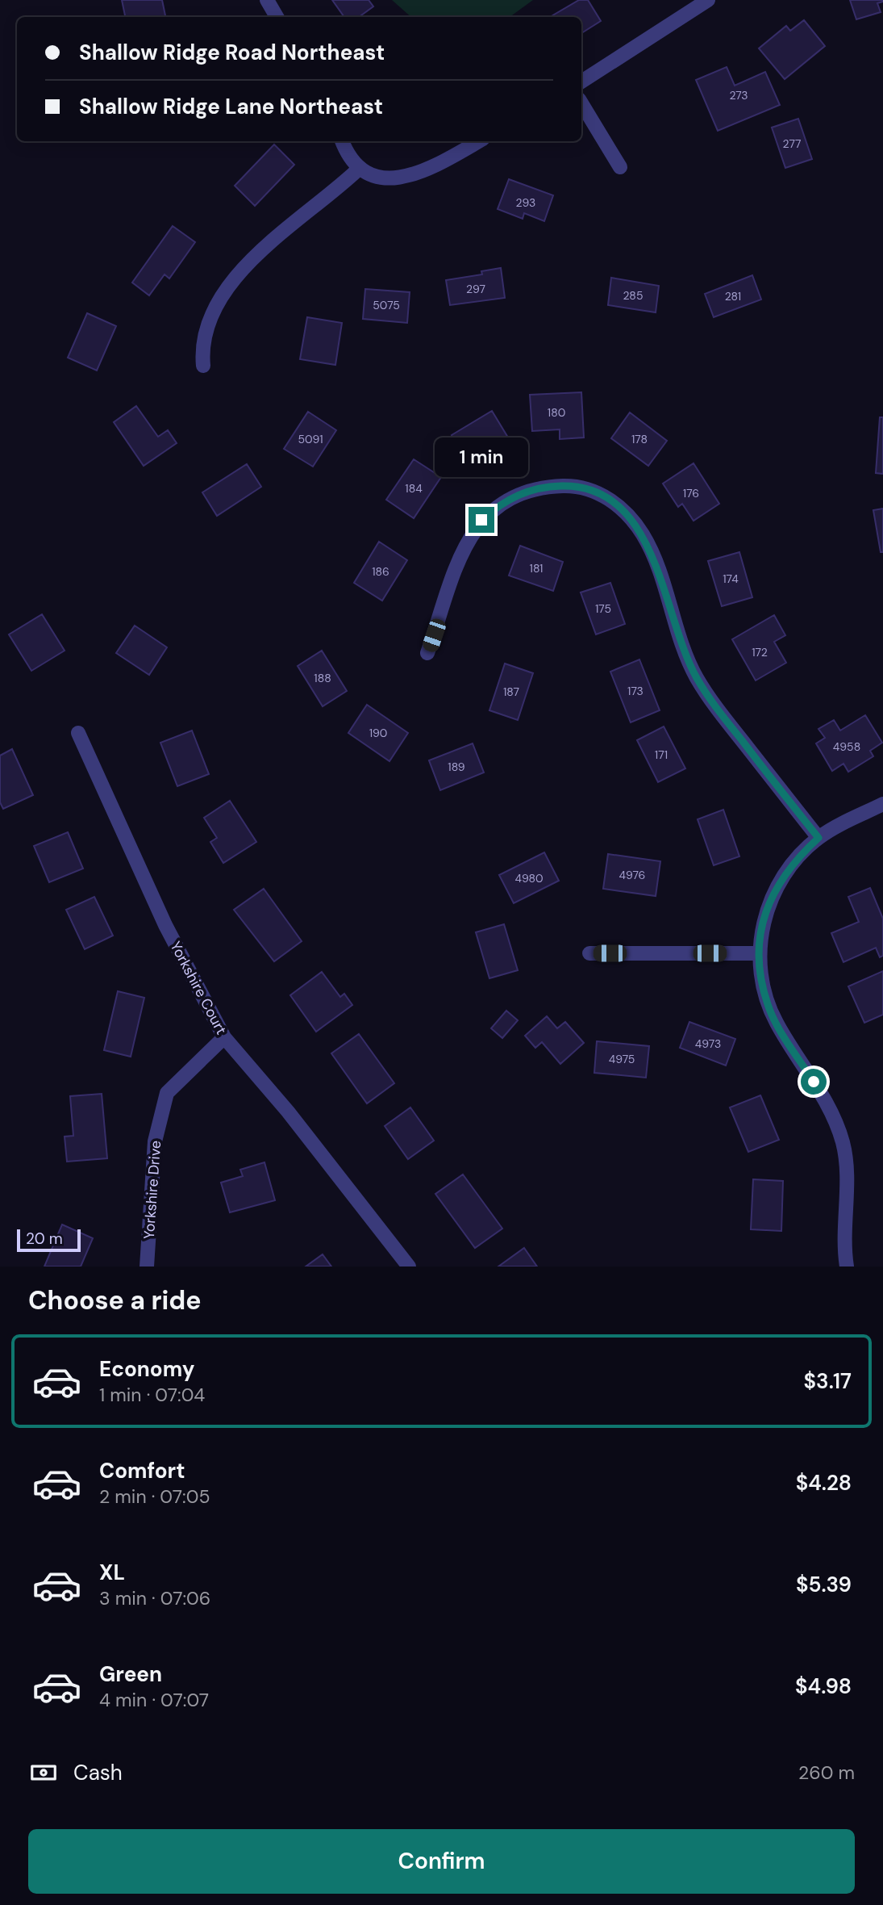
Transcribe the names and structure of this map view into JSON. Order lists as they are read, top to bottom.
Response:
{
  "streets": {
    "street": ["Yorkshire Court", "Yorkshire Drive"]
  },
  "crossings": [
    ["Yorkshire Court", "Yorkshire Drive"]
  ],
  "house_numbers": [
    "273",
    "277",
    "293",
    "297",
    "285",
    "281",
    "5075",
    "180",
    "5091",
    "178",
    "184",
    "176",
    "181",
    "186",
    "174",
    "175",
    "172",
    "188",
    "173",
    "187",
    "190",
    "4958",
    "171",
    "189",
    "4976",
    "4980",
    "4973",
    "4975"
  ],
  "scale_bar": "20 m",
  "page": {
    "banner": ["Shallow Ridge Road Northeast", "Shallow Ridge Lane Northeast"],
    "bubble": "1 min",
    "scale": "20 m",
    "heading": "Choose a ride",
    "list": [
      {
        "name": "Economy",
        "note": "1 min · 07:04",
        "value": "$3.17"
      },
      {
        "name": "Comfort",
        "note": "2 min · 07:05",
        "value": "$4.28"
      },
      {
        "name": "XL",
        "note": "3 min · 07:06",
        "value": "$5.39"
      },
      {
        "name": "Green",
        "note": "4 min · 07:07",
        "value": "$4.98"
      }
    ],
    "pay": ["Cash", "260 m"],
    "buttons": "Confirm"
  }
}
